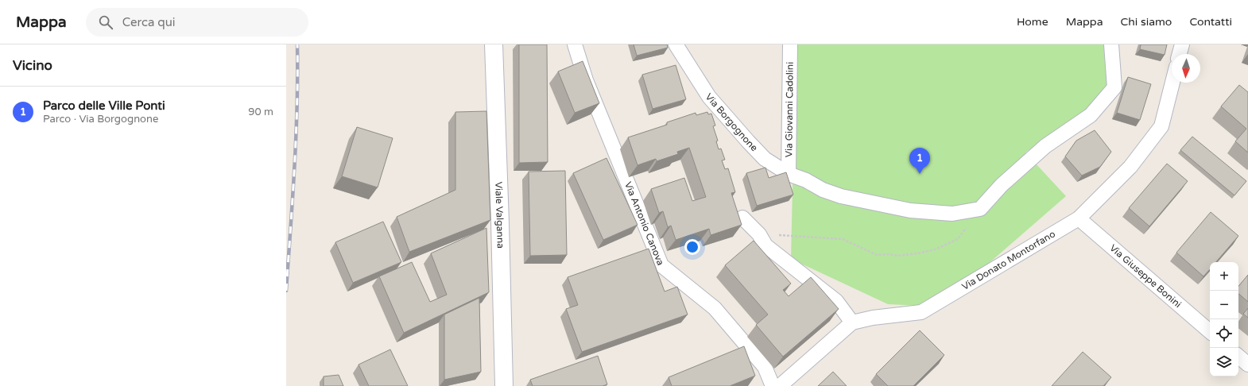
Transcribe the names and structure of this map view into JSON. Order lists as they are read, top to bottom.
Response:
{
  "streets": {
    "main road": ["Viale Valganna"],
    "street": [
      "Via Giovanni Cadolini",
      "Via Borgognone",
      "Via Antonio Canova",
      "Via Donato Montorfano",
      "Via Giuseppe Bonini"
    ]
  },
  "crossings": [
    ["Via Giovanni Cadolini", "Via Borgognone"],
    ["Via Donato Montorfano", "Via Giuseppe Bonini"]
  ],
  "north": "bottom",
  "page": {
    "header": "Mappa",
    "search": "Cerca qui",
    "nav": [
      "Home",
      "Mappa",
      "Chi siamo",
      "Contatti"
    ],
    "heading": "Vicino",
    "list": [
      {
        "mark": "1",
        "name": "Parco delle Ville Ponti",
        "note": "Parco · Via Borgognone",
        "value": "90 m"
      }
    ],
    "pins": "1",
    "map_buttons": ["+", "−"]
  }
}
